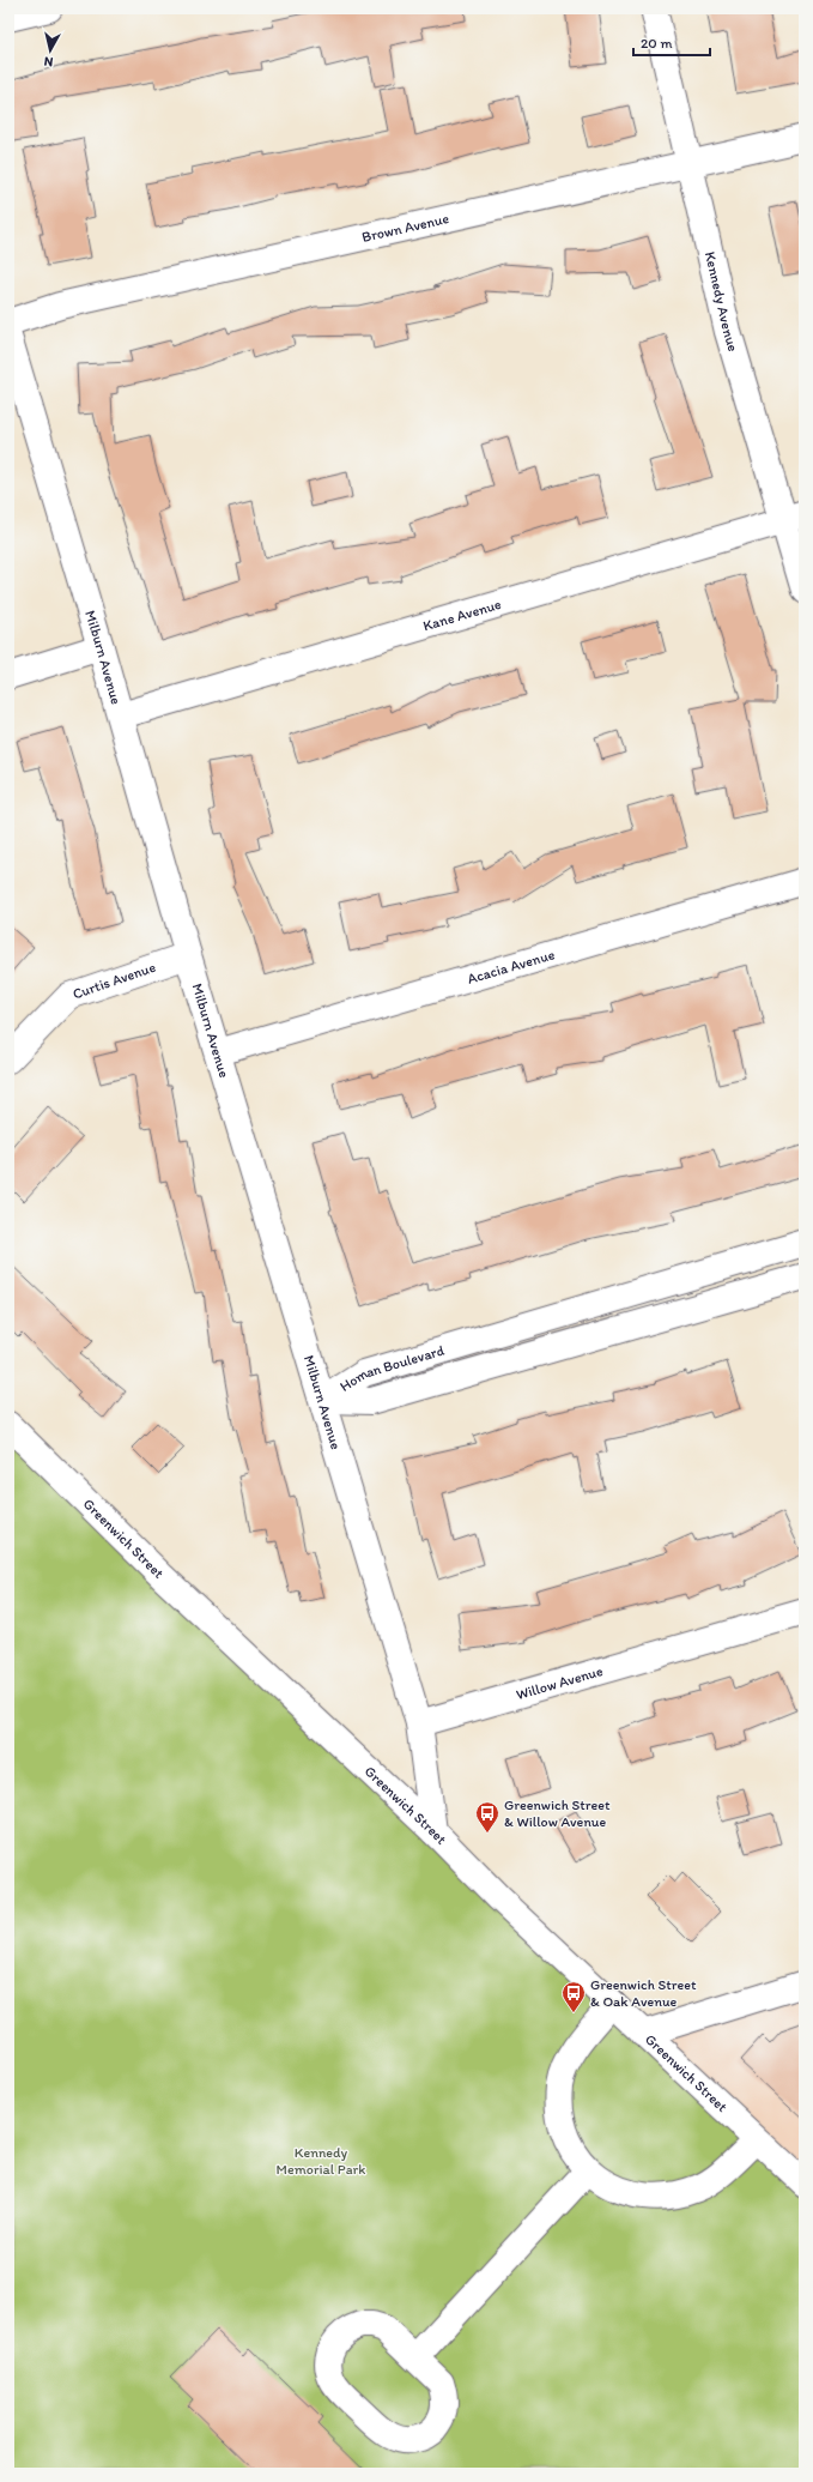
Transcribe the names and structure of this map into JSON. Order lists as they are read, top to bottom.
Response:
{
  "streets": {
    "street": [
      "Brown Avenue",
      "Kennedy Avenue",
      "Kane Avenue",
      "Milburn Avenue",
      "Acacia Avenue",
      "Curtis Avenue",
      "Homan Boulevard",
      "Greenwich Street",
      "Willow Avenue"
    ]
  },
  "crossings": [
    ["Brown Avenue", "Kennedy Avenue"],
    ["Kennedy Avenue", "Kane Avenue"],
    ["Kane Avenue", "Milburn Avenue"],
    ["Milburn Avenue", "Acacia Avenue"],
    ["Milburn Avenue", "Curtis Avenue"],
    ["Milburn Avenue", "Homan Boulevard"],
    ["Milburn Avenue", "Willow Avenue"]
  ],
  "parks": ["Kennedy Memorial Park"],
  "places": {
    "bus stop": ["Greenwich Street & Willow Avenue", "Greenwich Street & Oak Avenue"]
  },
  "scale_bar": "20 m",
  "north": "bottom"
}
